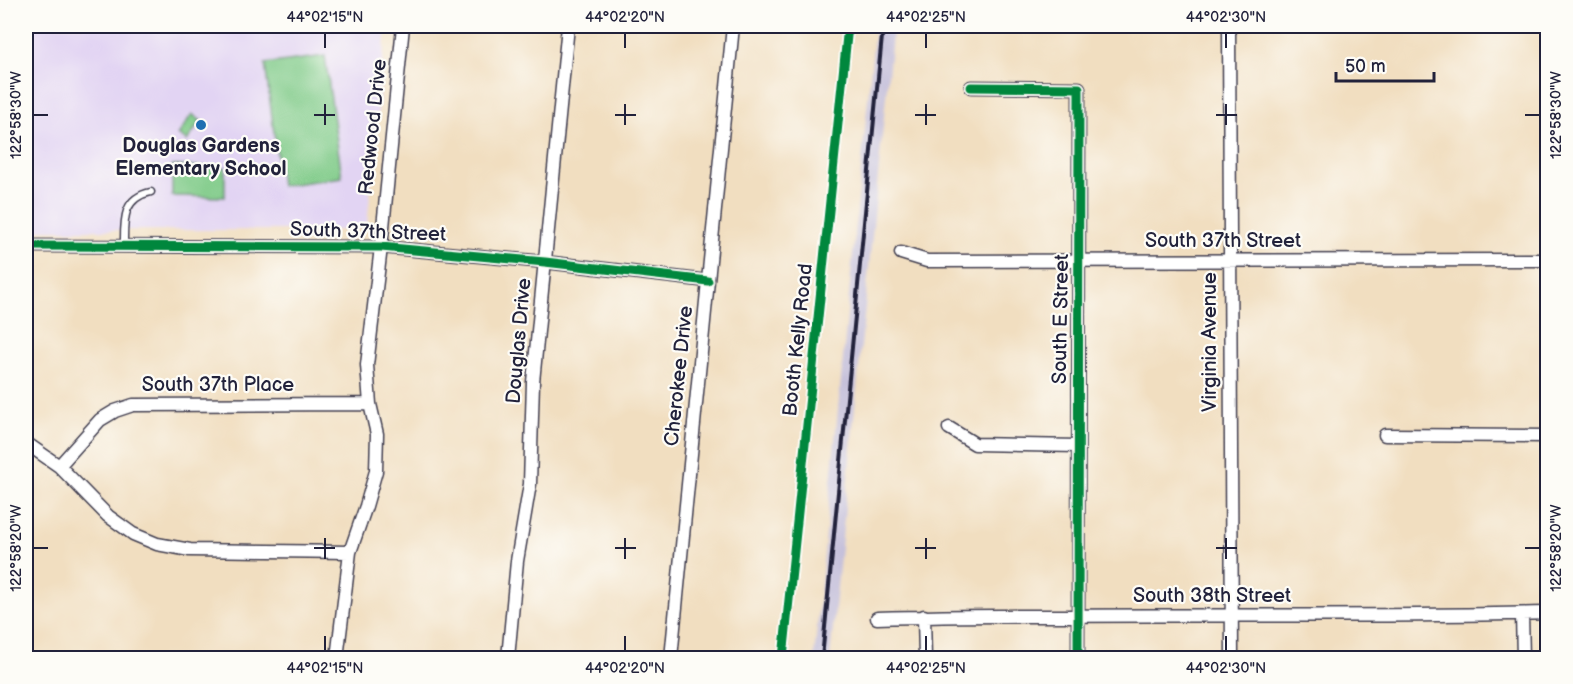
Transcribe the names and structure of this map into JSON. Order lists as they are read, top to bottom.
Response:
{
  "streets": {
    "street": [
      "Redwood Drive",
      "South 37th Street",
      "South E Street",
      "Douglas Drive",
      "Virginia Avenue",
      "Cherokee Drive",
      "South 37th Place",
      "South 38th Street"
    ],
    "lane": ["Booth Kelly Road"]
  },
  "crossings": [
    ["Redwood Drive", "South 37th Street"],
    ["Redwood Drive", "South 37th Place"],
    ["South 37th Street", "South E Street"],
    ["South 37th Street", "Douglas Drive"],
    ["South 37th Street", "Virginia Avenue"],
    ["South 37th Street", "Cherokee Drive"],
    ["South E Street", "South 38th Street"],
    ["Virginia Avenue", "South 38th Street"]
  ],
  "places": ["Douglas Gardens Elementary School"],
  "scale_bar": "50 m",
  "coordinates": [
    "44°02'15\"N",
    "44°02'20\"N",
    "44°02'25\"N",
    "44°02'30\"N",
    "122°58'30\"W",
    "122°58'20\"W"
  ]
}
